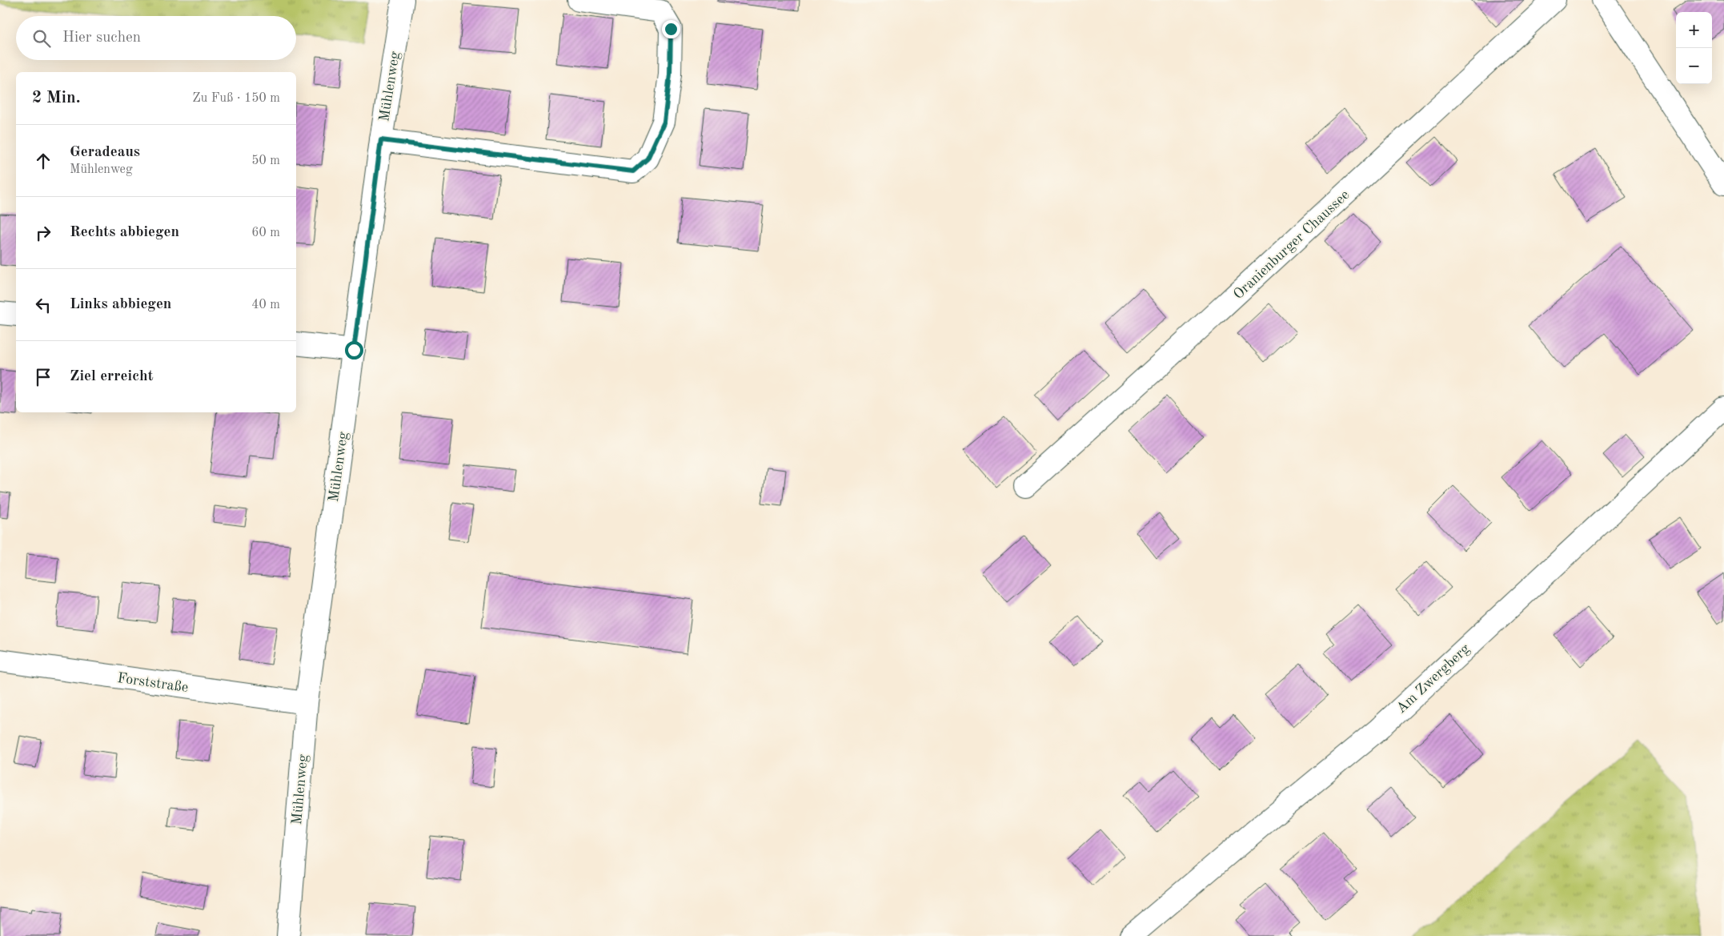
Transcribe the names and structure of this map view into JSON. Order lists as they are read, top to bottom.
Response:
{
  "streets": {
    "street": [
      "Mühlenweg",
      "Oranienburger Chaussee",
      "Am Zwergberg",
      "Forststraße"
    ]
  },
  "crossings": [
    ["Mühlenweg", "Forststraße"]
  ],
  "page": {
    "map_buttons": ["+", "−"],
    "search": "Hier suchen",
    "heading": ["2 Min.", "Zu Fuß · 150 m"],
    "list": [
      ["Geradeaus", "Mühlenweg", "50 m"],
      ["Rechts abbiegen", "60 m"],
      ["Links abbiegen", "40 m"],
      "Ziel erreicht"
    ]
  }
}
